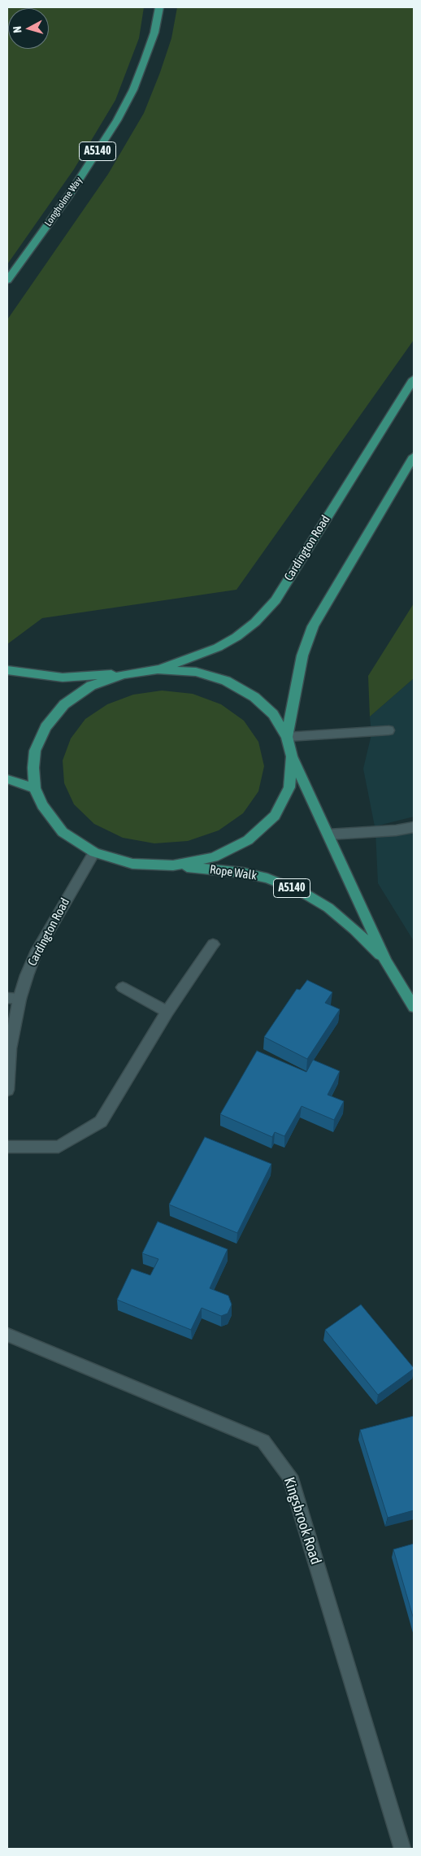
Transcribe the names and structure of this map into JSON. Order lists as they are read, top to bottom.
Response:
{
  "streets": {
    "main road": [
      "A5140",
      "Longholme Way",
      "Cardington Road",
      "Rope Walk"
    ],
    "street": ["Kingsbrook Road"]
  },
  "north": "left"
}
